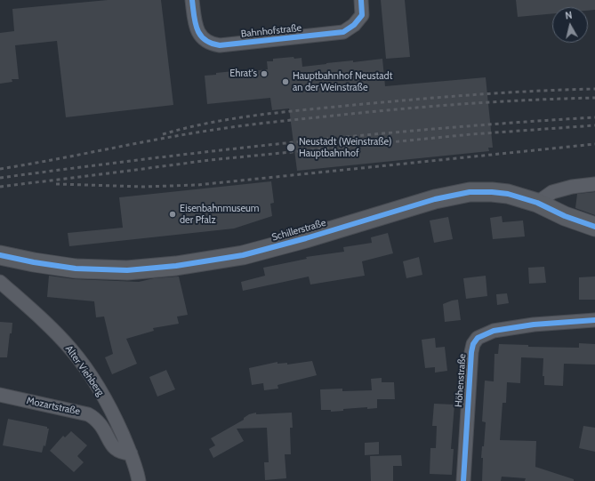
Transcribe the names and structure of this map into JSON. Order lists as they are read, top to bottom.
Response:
{
  "streets": {
    "street": [
      "Bahnhofstraße",
      "Schillerstraße",
      "Alter Viehberg",
      "Höhenstraße",
      "Mozartstraße"
    ]
  },
  "crossings": [
    ["Alter Viehberg", "Mozartstraße"]
  ],
  "places": [
    "Ehrat's",
    "Hauptbahnhof Neustadt an der Weinstraße",
    "Neustadt (Weinstraße) Hauptbahnhof",
    "Eisenbahnmuseum der Pfalz"
  ],
  "north": "top"
}
